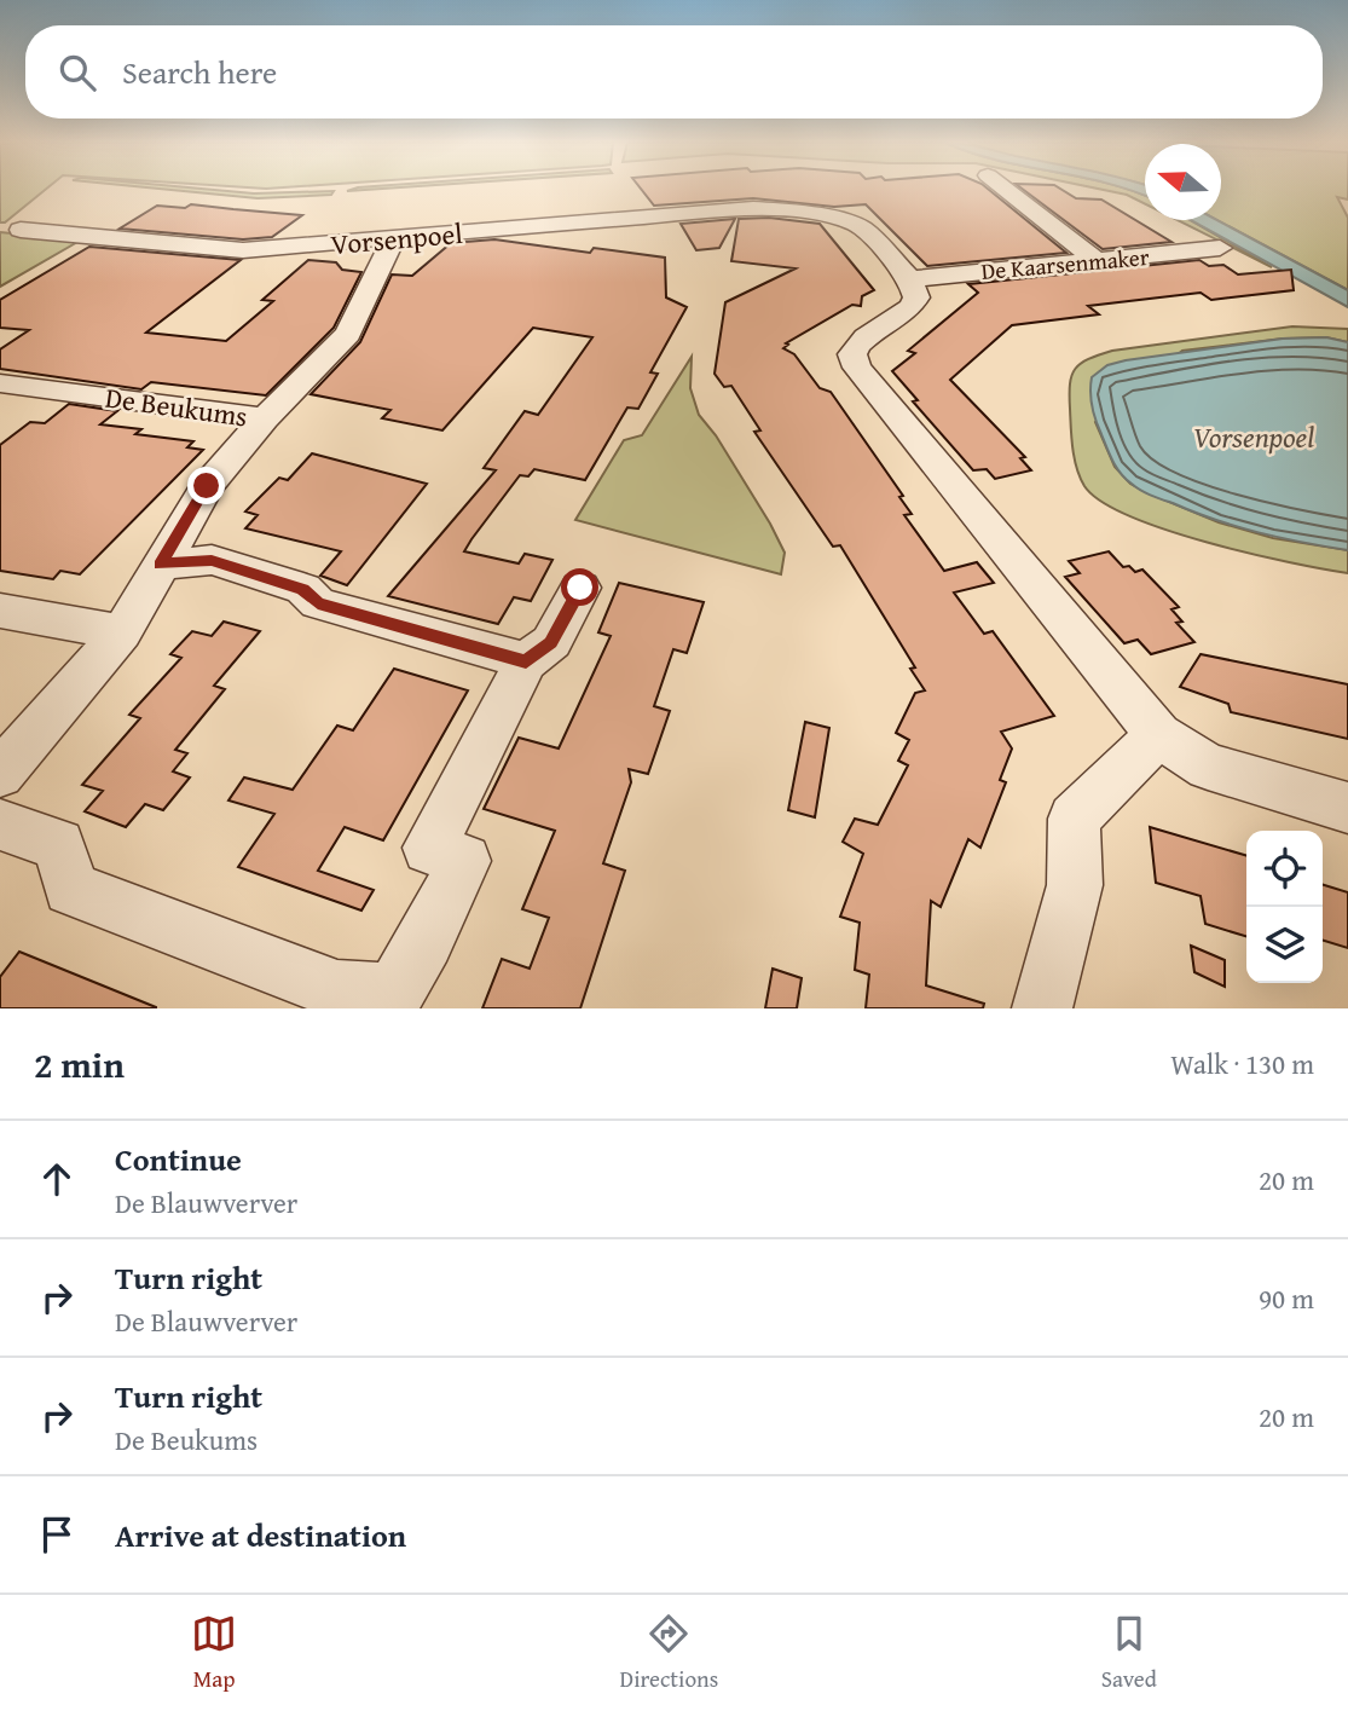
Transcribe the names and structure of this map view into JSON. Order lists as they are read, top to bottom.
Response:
{
  "streets": {
    "street": ["Vorsenpoel", "De Kaarsenmaker", "De Beukums"]
  },
  "crossings": [
    ["Vorsenpoel", "De Kaarsenmaker"]
  ],
  "water": ["Vorsenpoel"],
  "north": "left",
  "page": {
    "search": "Search here",
    "heading": ["2 min", "Walk · 130 m"],
    "list": [
      ["Continue", "De Blauwverver", "20 m"],
      ["Turn right", "De Blauwverver", "90 m"],
      ["Turn right", "De Beukums", "20 m"],
      "Arrive at destination"
    ],
    "nav": ["Map", "Directions", "Saved"]
  }
}
